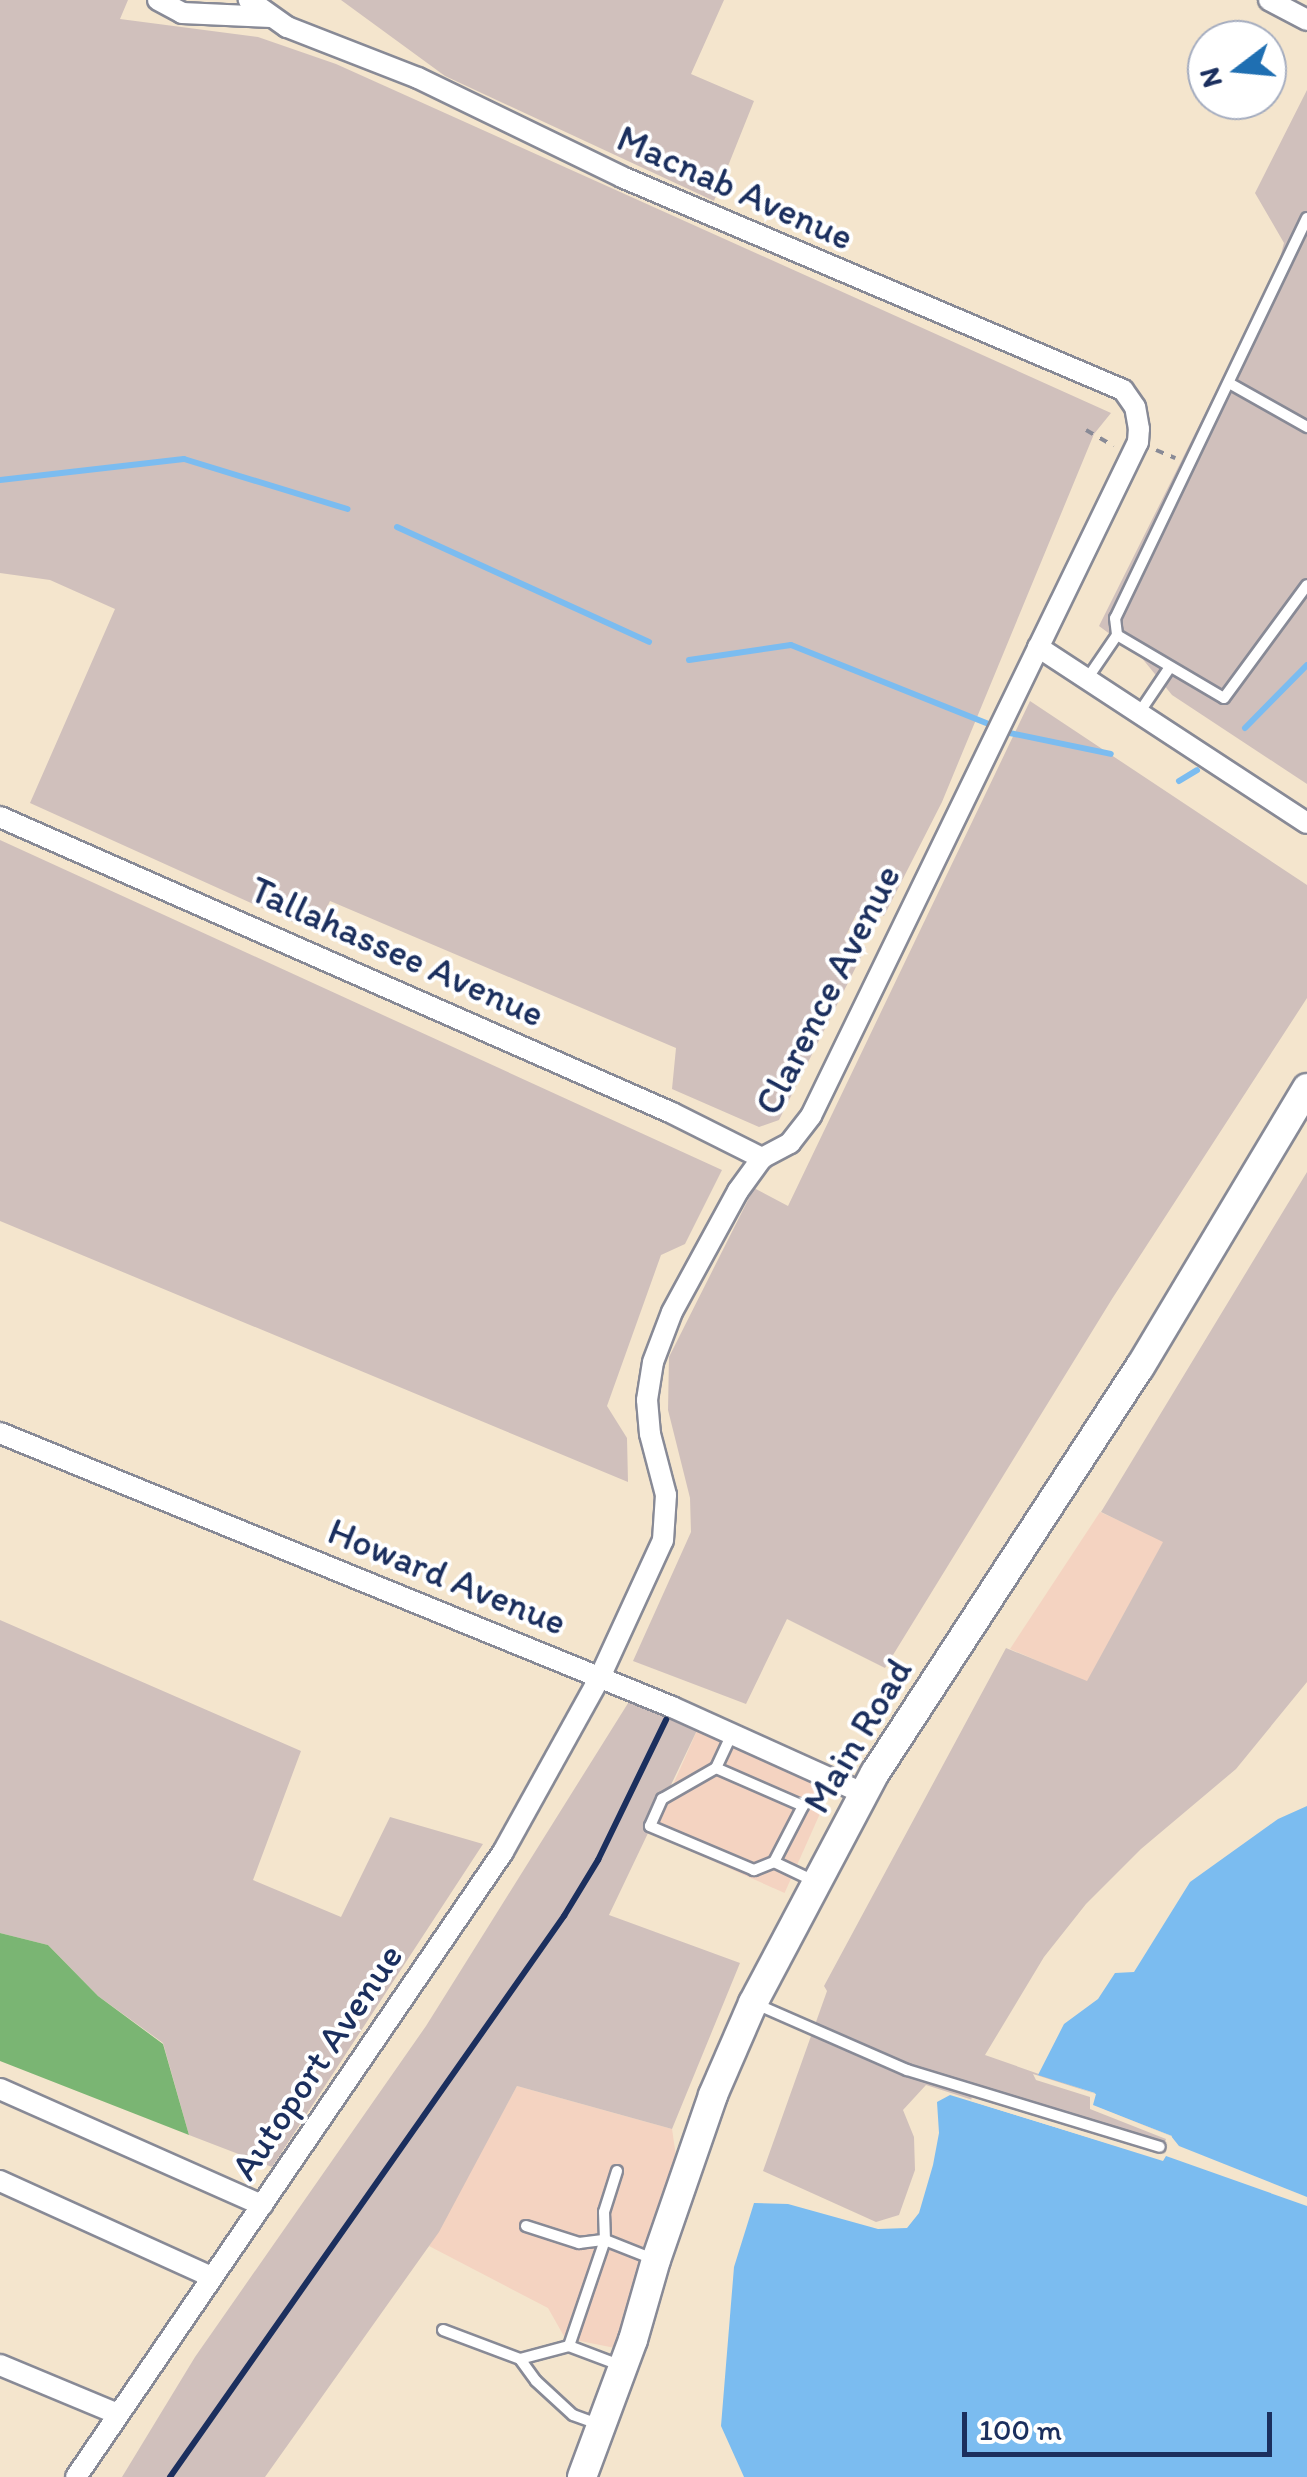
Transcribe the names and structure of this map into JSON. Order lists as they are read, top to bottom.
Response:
{
  "streets": {
    "main road": ["Main Road"],
    "street": [
      "Macnab Avenue",
      "Tallahassee Avenue",
      "Clarence Avenue",
      "Howard Avenue",
      "Autoport Avenue"
    ]
  },
  "crossings": [
    ["Macnab Avenue", "Clarence Avenue"],
    ["Tallahassee Avenue", "Clarence Avenue"],
    ["Clarence Avenue", "Howard Avenue"],
    ["Clarence Avenue", "Autoport Avenue"],
    ["Howard Avenue", "Main Road"],
    ["Howard Avenue", "Autoport Avenue"]
  ],
  "scale_bar": "100 m",
  "north": "left"
}
